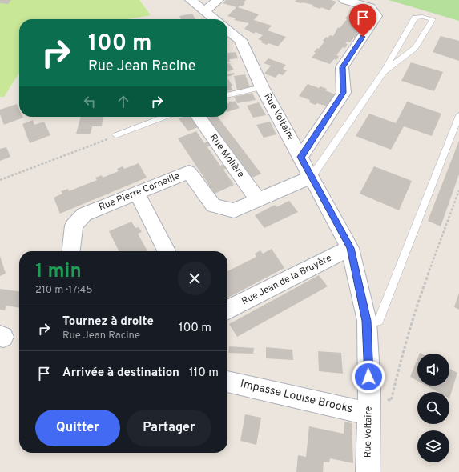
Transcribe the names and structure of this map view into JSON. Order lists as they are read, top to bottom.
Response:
{
  "streets": {
    "street": [
      "Rue Voltaire",
      "Rue Molière",
      "Rue Pierre Corneille",
      "Rue Jean de la Bruyère",
      "Impasse Louise Brooks"
    ]
  },
  "crossings": [
    ["Rue Voltaire", "Rue Pierre Corneille"],
    ["Rue Voltaire", "Rue Jean de la Bruyère"],
    ["Rue Voltaire", "Impasse Louise Brooks"],
    ["Rue Molière", "Rue Pierre Corneille"]
  ],
  "page": {
    "turn": ["100 m", "Rue Jean Racine"],
    "heading": ["1 min", "210 m · 17:45"],
    "list": [
      {
        "name": "Tournez à droite",
        "note": "Rue Jean Racine",
        "value": "100 m"
      },
      {
        "name": "Arrivée à destination",
        "value": "110 m"
      }
    ],
    "buttons": ["Quitter", "Partager"]
  }
}
